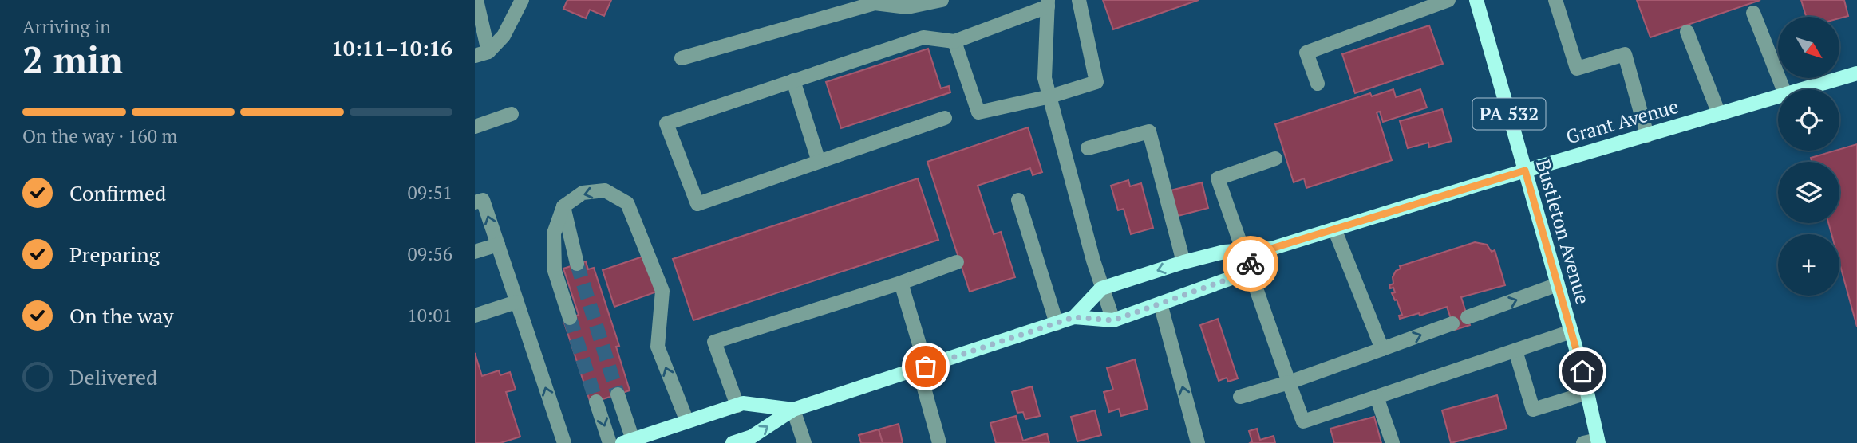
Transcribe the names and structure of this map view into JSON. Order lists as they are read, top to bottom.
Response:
{
  "streets": {
    "main road": ["PA 532", "Grant Avenue", "Bustleton Avenue"]
  },
  "crossings": [
    ["Grant Avenue", "Bustleton Avenue"]
  ],
  "north": "bottom right",
  "page": {
    "heading": ["2 min", "Arriving in", "10:11–10:16"],
    "map_buttons": "+",
    "bar": "On the way · 160 m",
    "list": [
      ["Confirmed", "09:51"],
      ["Preparing", "09:56"],
      ["On the way", "10:01"],
      "Delivered"
    ]
  }
}
